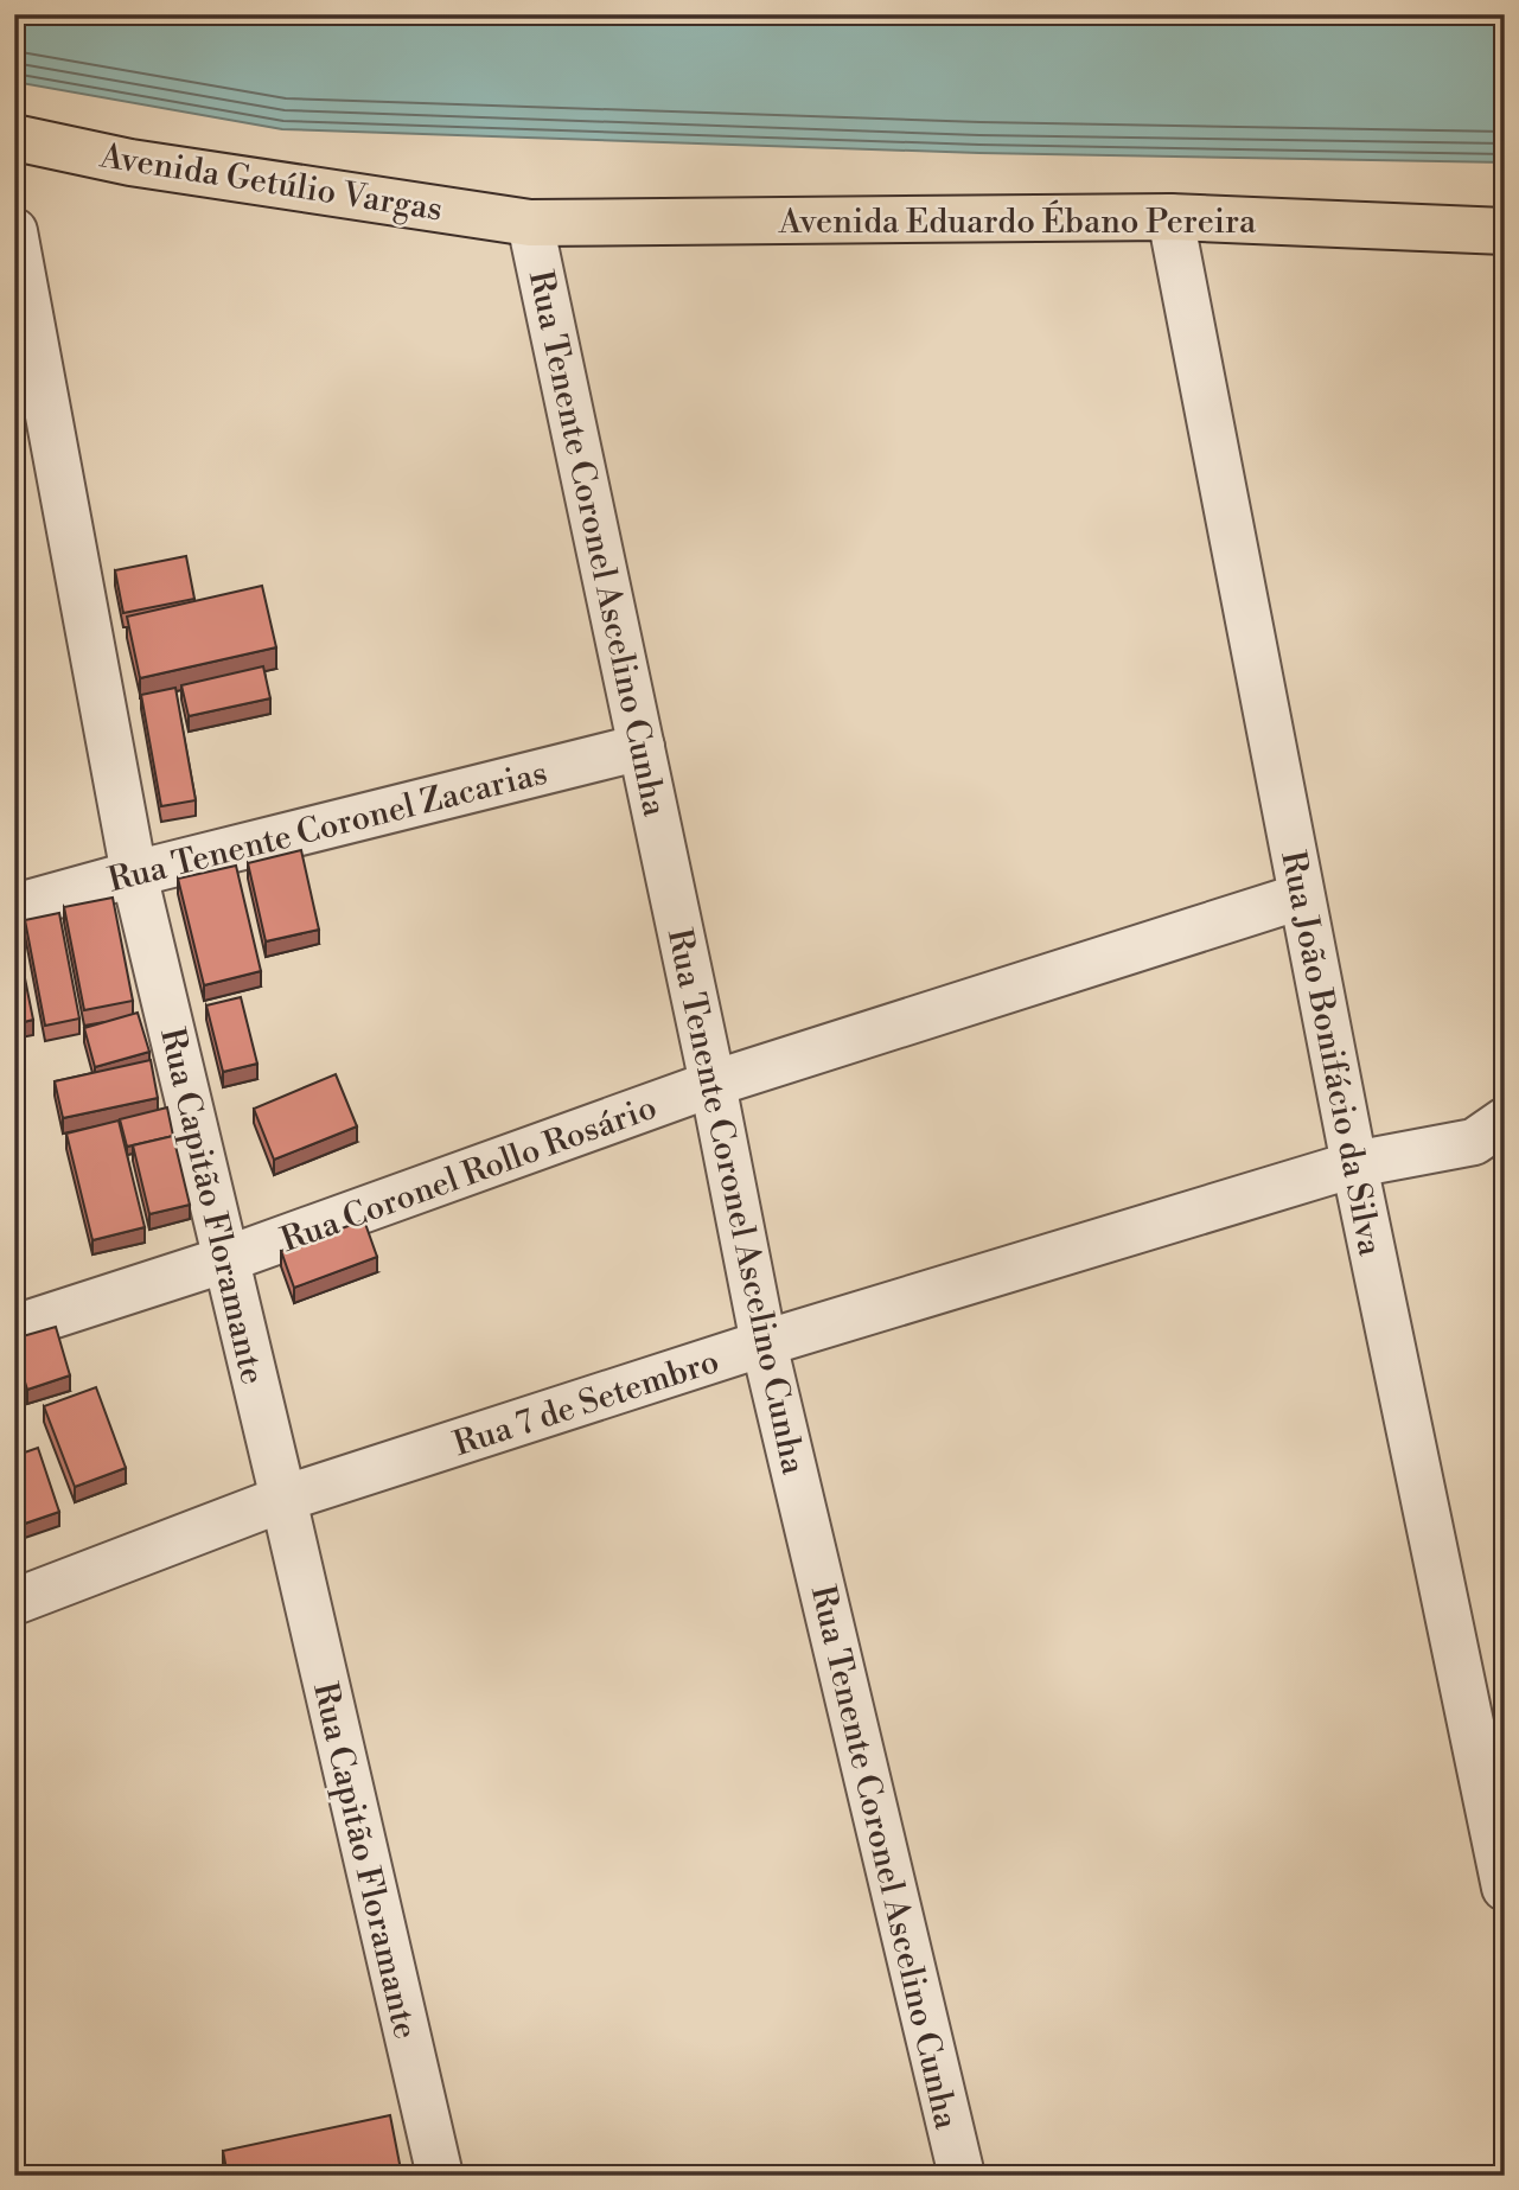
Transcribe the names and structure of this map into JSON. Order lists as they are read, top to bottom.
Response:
{
  "streets": {
    "main road": ["Avenida Getúlio Vargas", "Avenida Eduardo Ébano Pereira"],
    "street": [
      "Rua Tenente Coronel Ascelino Cunha",
      "Rua Tenente Coronel Zacarias",
      "Rua João Bonifácio da Silva",
      "Rua Coronel Rollo Rosário",
      "Rua Capitão Floramante",
      "Rua 7 de Setembro"
    ]
  },
  "crossings": [
    ["Avenida Getúlio Vargas", "Avenida Eduardo Ébano Pereira"],
    ["Avenida Getúlio Vargas", "Rua Tenente Coronel Ascelino Cunha"],
    ["Avenida Eduardo Ébano Pereira", "Rua Tenente Coronel Ascelino Cunha"],
    ["Avenida Eduardo Ébano Pereira", "Rua João Bonifácio da Silva"],
    ["Rua Tenente Coronel Ascelino Cunha", "Rua Tenente Coronel Zacarias"],
    ["Rua Tenente Coronel Ascelino Cunha", "Rua Coronel Rollo Rosário"],
    ["Rua Tenente Coronel Ascelino Cunha", "Rua 7 de Setembro"],
    ["Rua Tenente Coronel Zacarias", "Rua Capitão Floramante"],
    ["Rua João Bonifácio da Silva", "Rua Coronel Rollo Rosário"],
    ["Rua João Bonifácio da Silva", "Rua 7 de Setembro"],
    ["Rua Coronel Rollo Rosário", "Rua Capitão Floramante"],
    ["Rua Capitão Floramante", "Rua 7 de Setembro"]
  ]
}
